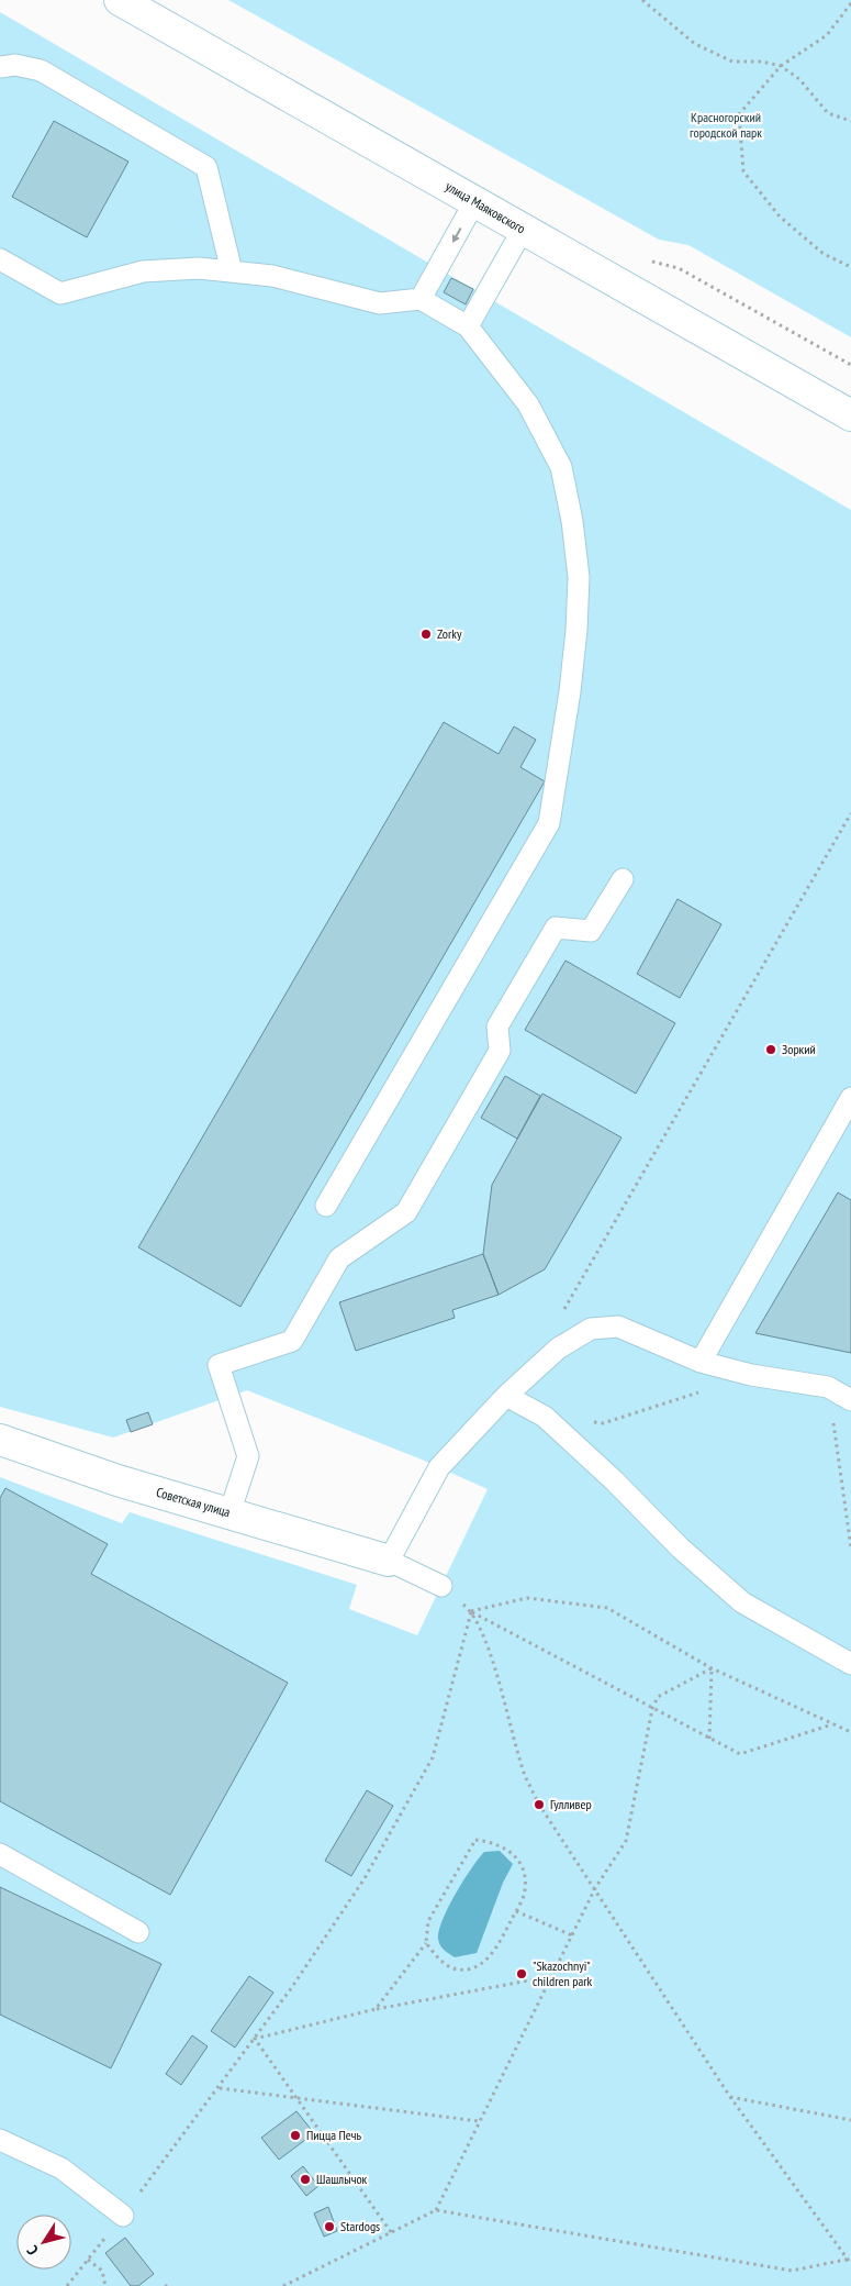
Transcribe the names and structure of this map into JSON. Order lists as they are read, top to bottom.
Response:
{
  "streets": {
    "street": ["улица Маяковского", "Советская улица"]
  },
  "parks": ["Красногорский городской парк"],
  "places": [
    "Zorky",
    "Зоркий",
    "Гулливер",
    "\"Skazochnyi\" children park",
    "Пицца Печь",
    "Шашлычок",
    "Stardogs"
  ],
  "north": "bottom left"
}
